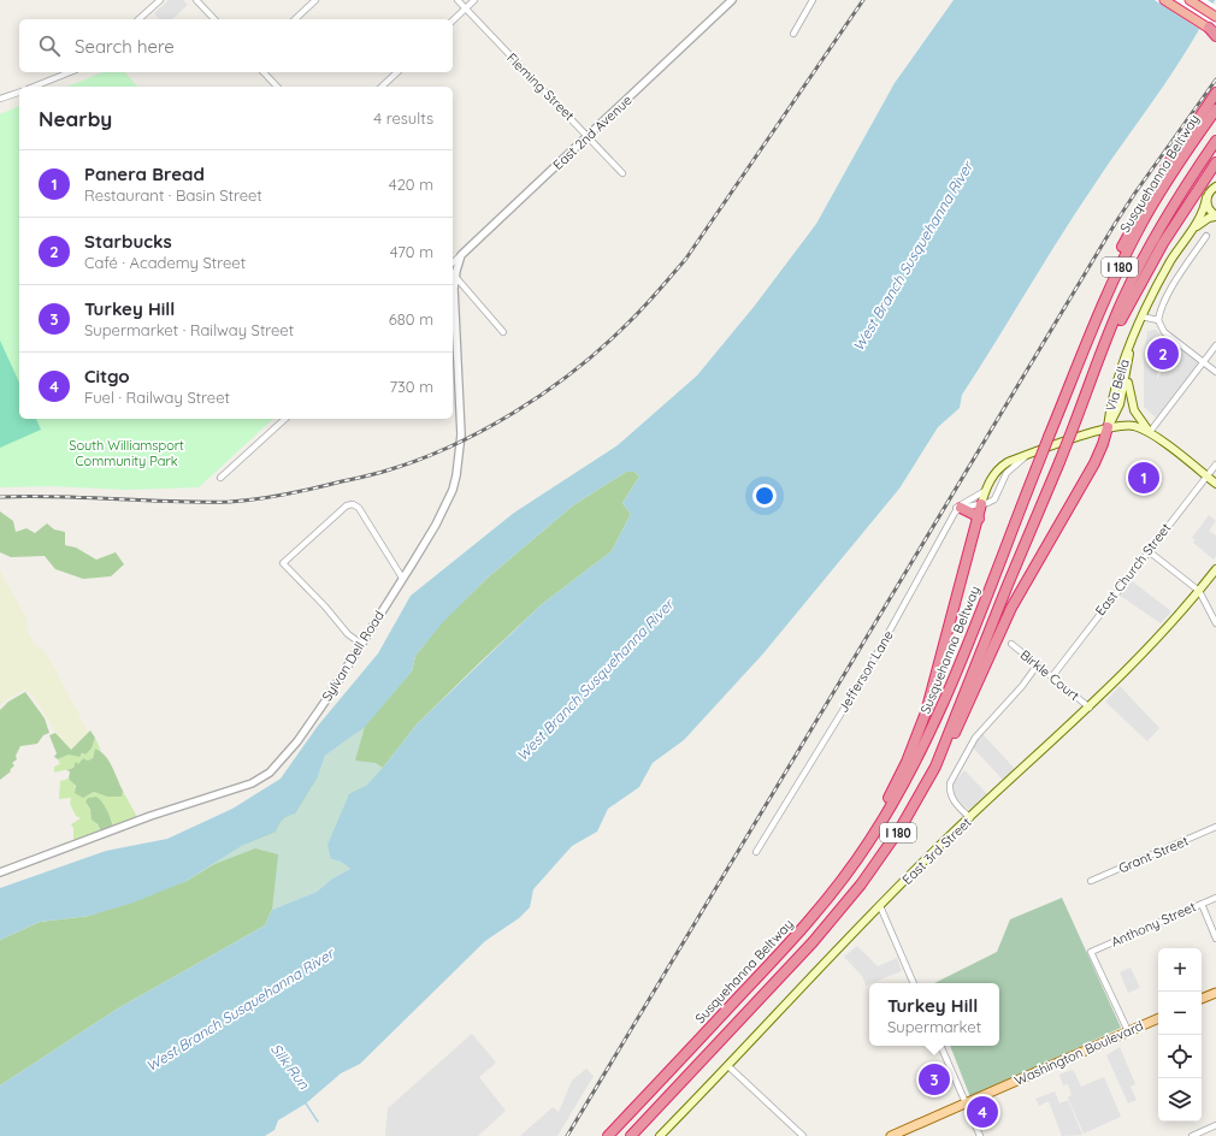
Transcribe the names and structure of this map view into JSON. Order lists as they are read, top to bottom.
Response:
{
  "streets": {
    "highway": ["Susquehanna Beltway", "I 180"],
    "main road": ["Via Bella", "East 3rd Street", "Washington Boulevard"],
    "street": [
      "Fleming Street",
      "East 2nd Avenue",
      "East Church Street",
      "Sylvan Dell Road",
      "Jefferson Lane",
      "Birkle Court",
      "Grant Street",
      "Anthony Street"
    ]
  },
  "crossings": [
    ["Fleming Street", "East 2nd Avenue"],
    ["East 2nd Avenue", "Sylvan Dell Road"],
    ["East Church Street", "Birkle Court"],
    ["Birkle Court", "East 3rd Street"],
    ["Anthony Street", "Washington Boulevard"]
  ],
  "water": ["West Branch Susquehanna River", "Silk Run"],
  "parks": ["South Williamsport Community Park"],
  "page": {
    "search": "Search here",
    "heading": ["Nearby", "4 results"],
    "list": [
      {
        "mark": "1",
        "name": "Panera Bread",
        "note": "Restaurant · Basin Street",
        "value": "420 m"
      },
      {
        "mark": "2",
        "name": "Starbucks",
        "note": "Café · Academy Street",
        "value": "470 m"
      },
      {
        "mark": "3",
        "name": "Turkey Hill",
        "note": "Supermarket · Railway Street",
        "value": "680 m"
      },
      {
        "mark": "4",
        "name": "Citgo",
        "note": "Fuel · Railway Street",
        "value": "730 m"
      }
    ],
    "pins": [
      "2",
      "1",
      "3",
      "4"
    ],
    "map_buttons": ["+", "−"],
    "popup": ["Turkey Hill", "Supermarket"]
  }
}
